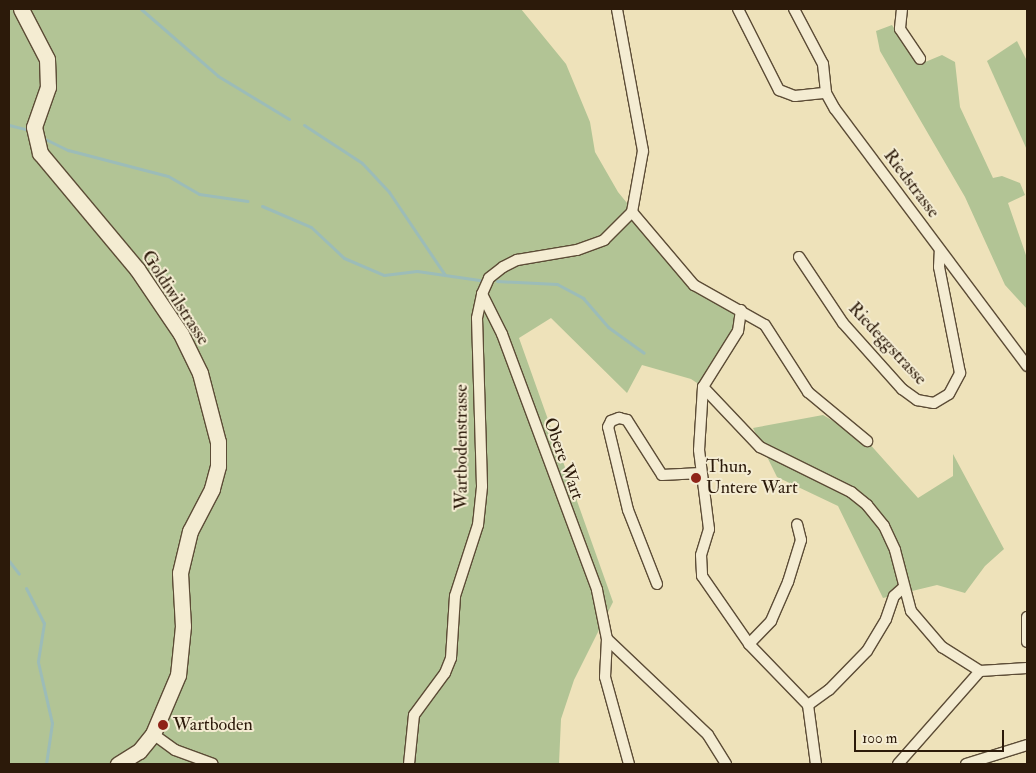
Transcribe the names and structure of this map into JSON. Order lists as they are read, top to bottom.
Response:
{
  "streets": {
    "street": [
      "Riedstrasse",
      "Goldiwilstrasse",
      "Riedeggstrasse",
      "Wartbodenstrasse",
      "Obere Wart"
    ]
  },
  "crossings": [
    ["Riedstrasse", "Riedeggstrasse"],
    ["Wartbodenstrasse", "Obere Wart"]
  ],
  "places": ["Thun, Untere Wart", "Wartboden"],
  "scale_bar": "100 m"
}
